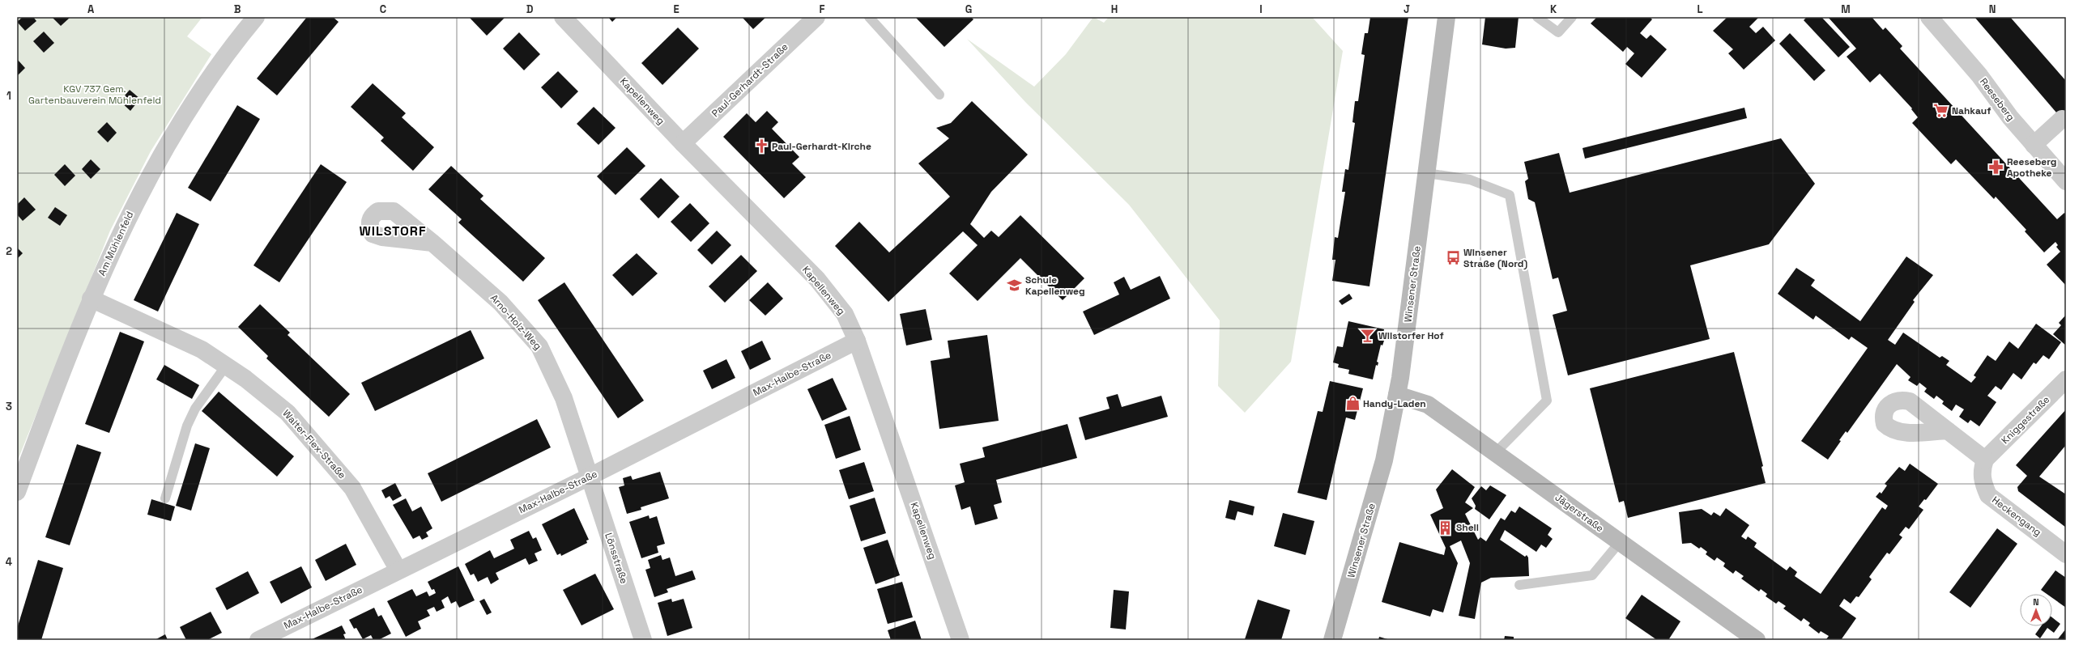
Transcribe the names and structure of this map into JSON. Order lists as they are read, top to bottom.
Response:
{
  "streets": {
    "main road": ["Winsener Straße", "Jägerstraße"],
    "street": [
      "Paul-Gerhardt-Straße",
      "Reeseberg",
      "Kapellenweg",
      "Am Mühlenfeld",
      "Arno-Holz-Weg",
      "Max-Halbe-Straße",
      "Kniggestraße",
      "Walter-Flex-Straße",
      "Heckengang",
      "Lönsstraße"
    ]
  },
  "crossings": [
    ["Paul-Gerhardt-Straße", "Kapellenweg"],
    ["Kapellenweg", "Max-Halbe-Straße"],
    ["Am Mühlenfeld", "Walter-Flex-Straße"],
    ["Winsener Straße", "Jägerstraße"],
    ["Arno-Holz-Weg", "Max-Halbe-Straße"],
    ["Arno-Holz-Weg", "Lönsstraße"],
    ["Max-Halbe-Straße", "Walter-Flex-Straße"],
    ["Max-Halbe-Straße", "Lönsstraße"],
    ["Kniggestraße", "Heckengang"]
  ],
  "districts": ["WILSTORF"],
  "parks": ["KGV 737 Gem. Gartenbauverein Mühlenfeld"],
  "places": {
    "supermarket": ["Nahkauf"],
    "church": ["Paul-Gerhardt-Kirche"],
    "pharmacy": ["Reeseberg Apotheke"],
    "bus stop": ["Winsener Straße (Nord)"],
    "school or university": ["Schule Kapellenweg"],
    "bar": ["Wilstorfer Hof"],
    "shop": ["Handy-Laden"],
    "building": ["Shell"]
  },
  "north": "top",
  "grid": {
    "columns": [
      "A",
      "B",
      "C",
      "D",
      "E",
      "F",
      "G",
      "H",
      "I",
      "J",
      "K",
      "L",
      "M",
      "N"
    ],
    "rows": [
      "1",
      "2",
      "3",
      "4"
    ]
  }
}
